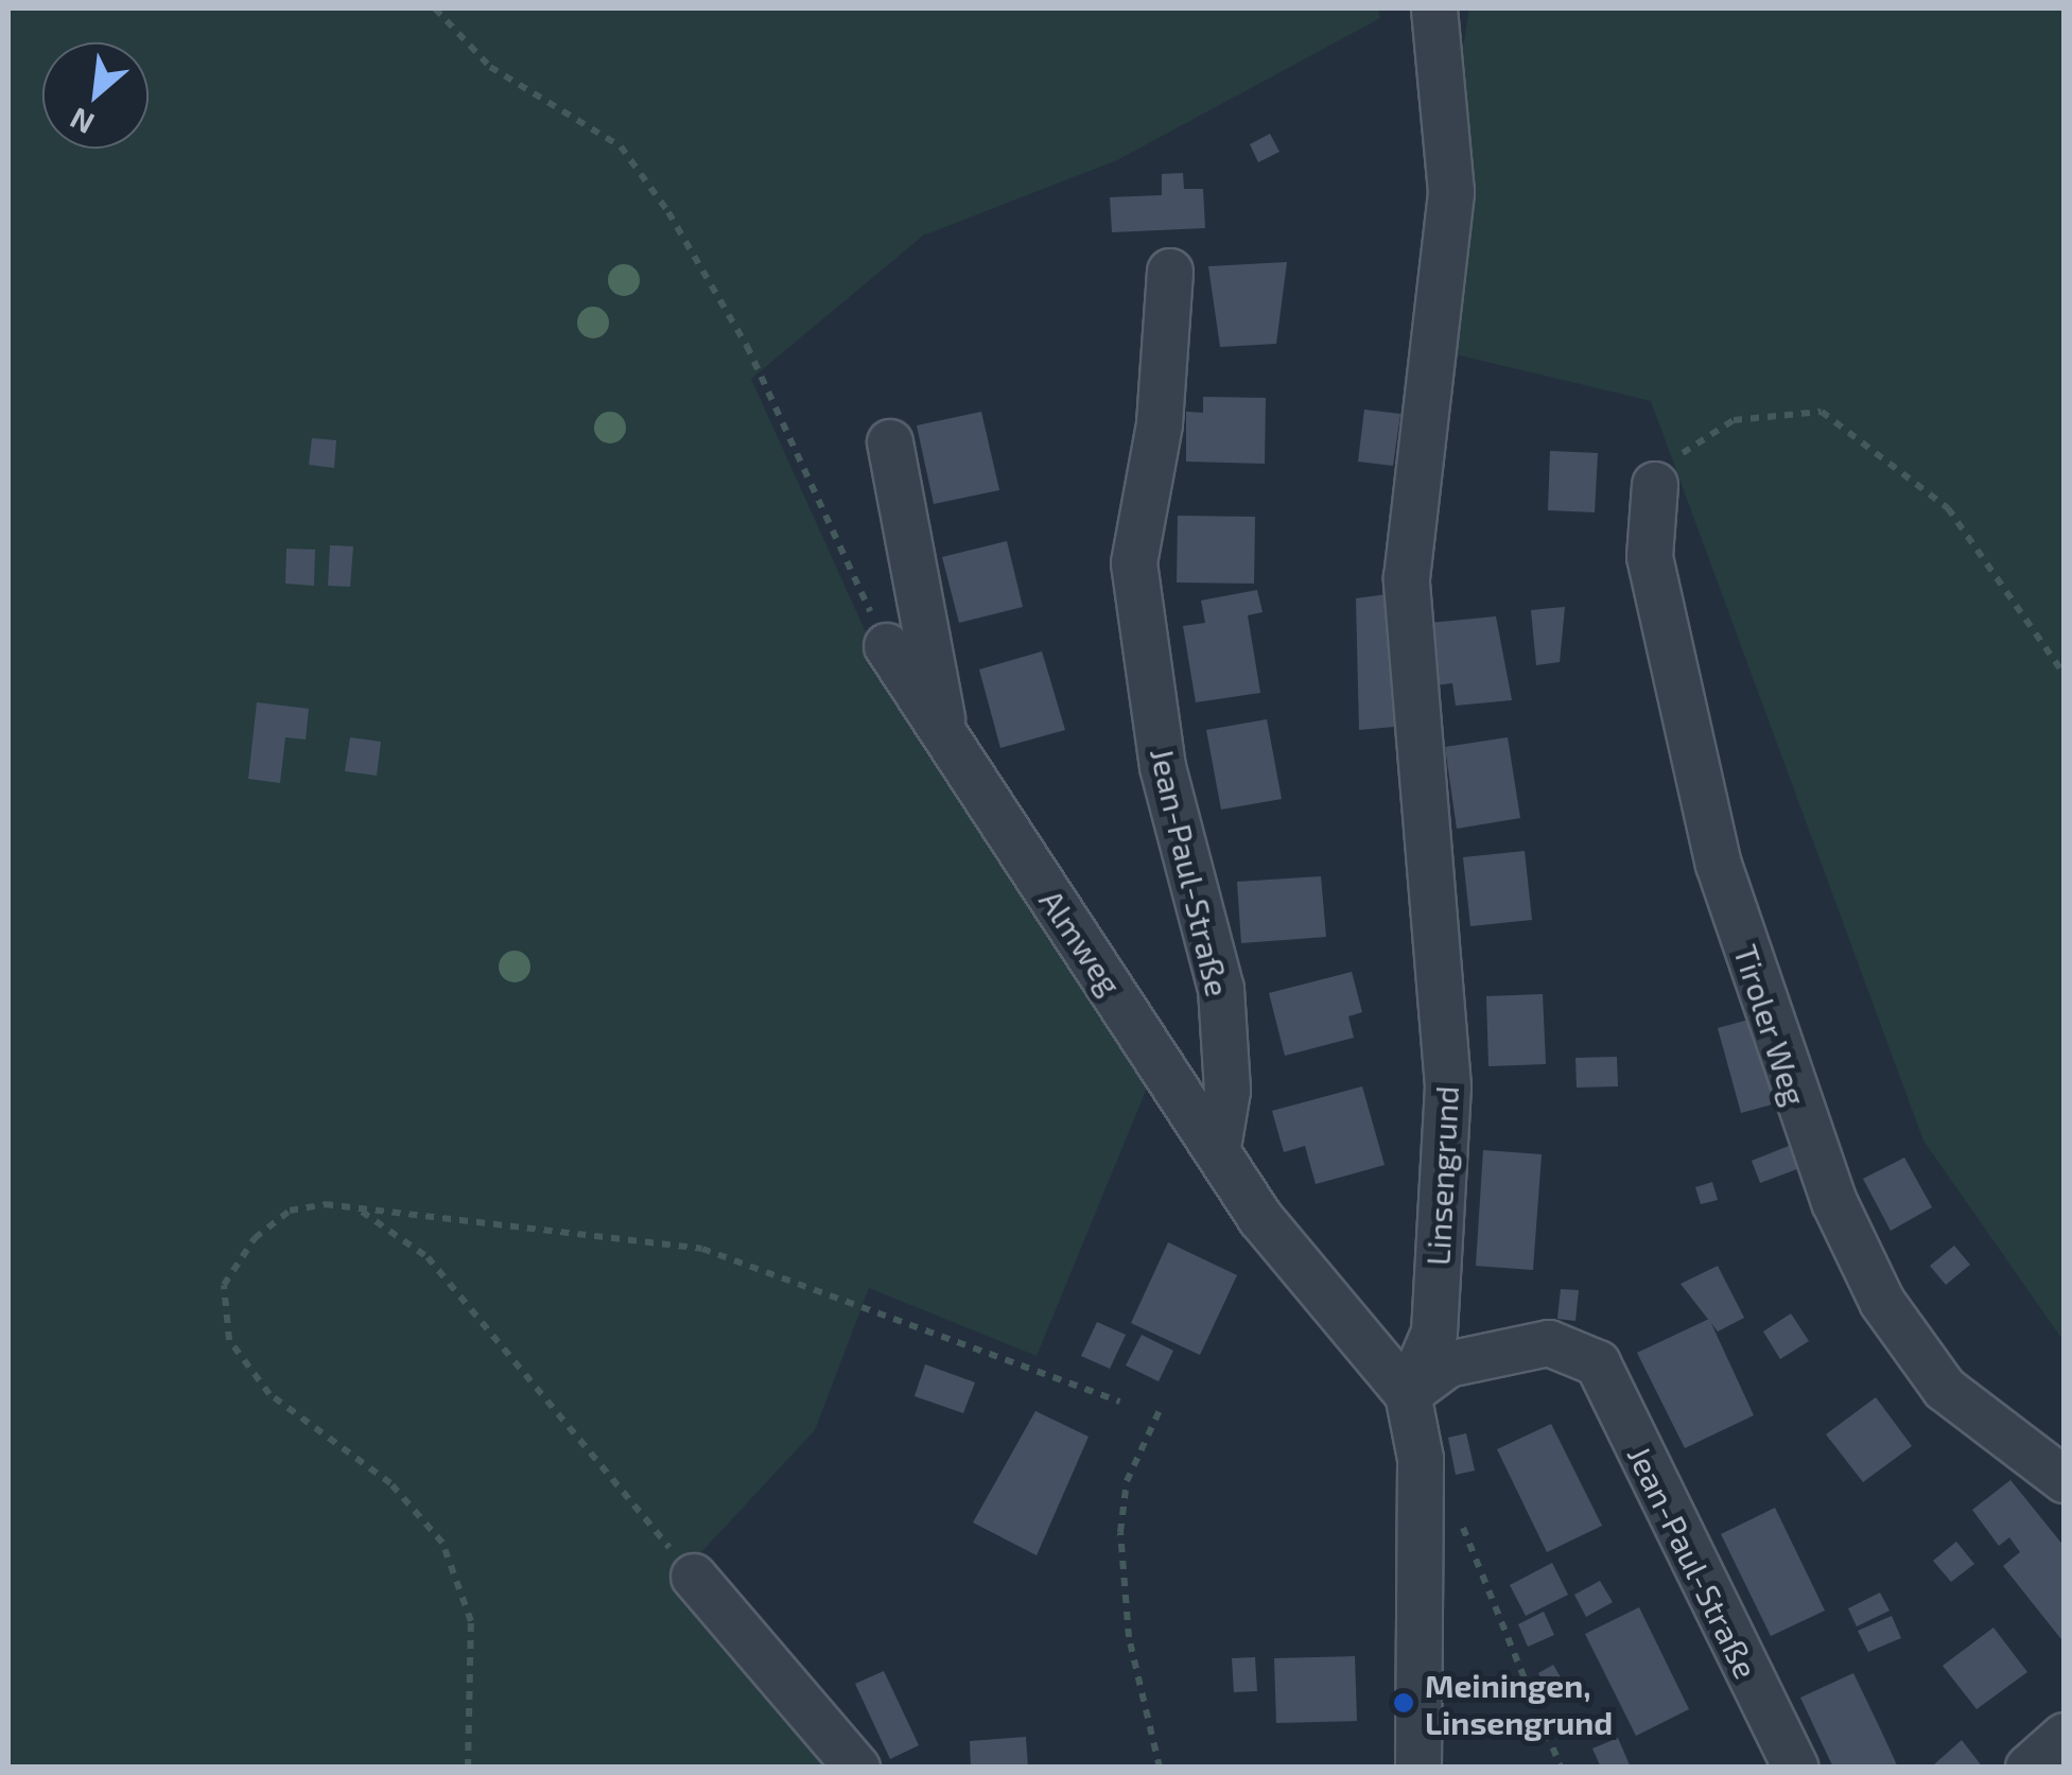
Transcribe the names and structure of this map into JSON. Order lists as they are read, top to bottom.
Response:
{
  "streets": {
    "street": [
      "Jean-Paul-Straße",
      "Almweg",
      "Tiroler Weg",
      "Linsengrund"
    ]
  },
  "crossings": [
    ["Jean-Paul-Straße", "Almweg"],
    ["Jean-Paul-Straße", "Linsengrund"]
  ],
  "places": ["Meiningen, Linsengrund"],
  "north": "bottom left"
}
